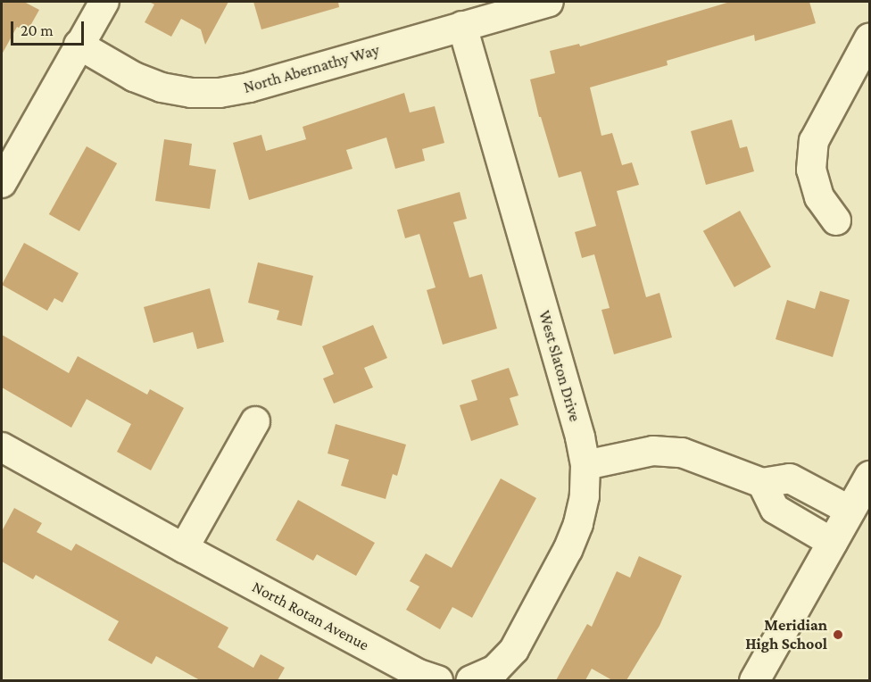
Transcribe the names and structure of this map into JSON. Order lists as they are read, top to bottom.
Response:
{
  "streets": {
    "street": ["North Abernathy Way", "West Slaton Drive", "North Rotan Avenue"]
  },
  "crossings": [
    ["North Abernathy Way", "West Slaton Drive"]
  ],
  "places": ["Meridian High School"],
  "scale_bar": "20 m"
}
